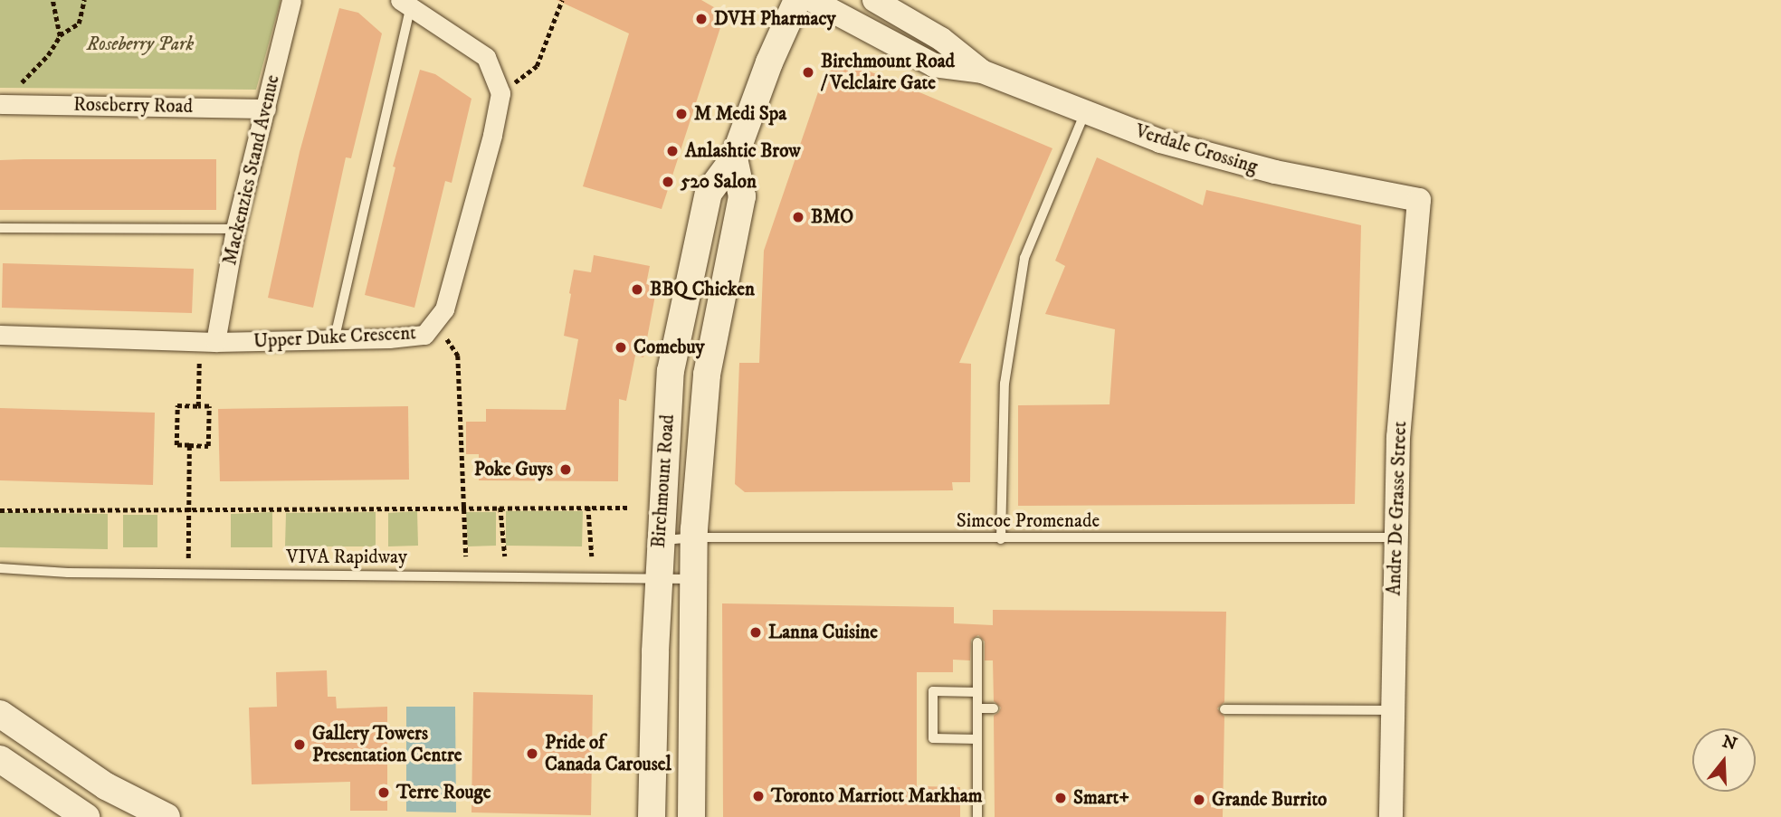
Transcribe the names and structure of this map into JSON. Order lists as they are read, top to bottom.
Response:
{
  "streets": {
    "main road": ["Birchmount Road"],
    "street": [
      "Roseberry Road",
      "Verdale Crossing",
      "Mackenzies Stand Avenue",
      "Upper Duke Crescent",
      "Andre De Grasse Street"
    ],
    "lane": ["Simcoe Promenade", "VIVA Rapidway"]
  },
  "crossings": [
    ["Roseberry Road", "Mackenzies Stand Avenue"],
    ["Verdale Crossing", "Andre De Grasse Street"],
    ["Mackenzies Stand Avenue", "Upper Duke Crescent"],
    ["Birchmount Road", "Simcoe Promenade"],
    ["Birchmount Road", "VIVA Rapidway"],
    ["Andre De Grasse Street", "Simcoe Promenade"]
  ],
  "parks": ["Roseberry Park"],
  "places": [
    "DVH Pharmacy",
    "Birchmount Road / Velclaire Gate",
    "M Medi Spa",
    "Anlashtic Brow",
    "520 Salon",
    "BMO",
    "BBQ Chicken",
    "Comebuy",
    "Poke Guys",
    "Lanna Cuisine",
    "Gallery Towers Presentation Centre",
    "Pride of Canada Carousel",
    "Terre Rouge",
    "Toronto Marriott Markham",
    "Smart+",
    "Grande Burrito"
  ],
  "north": "top"
}
